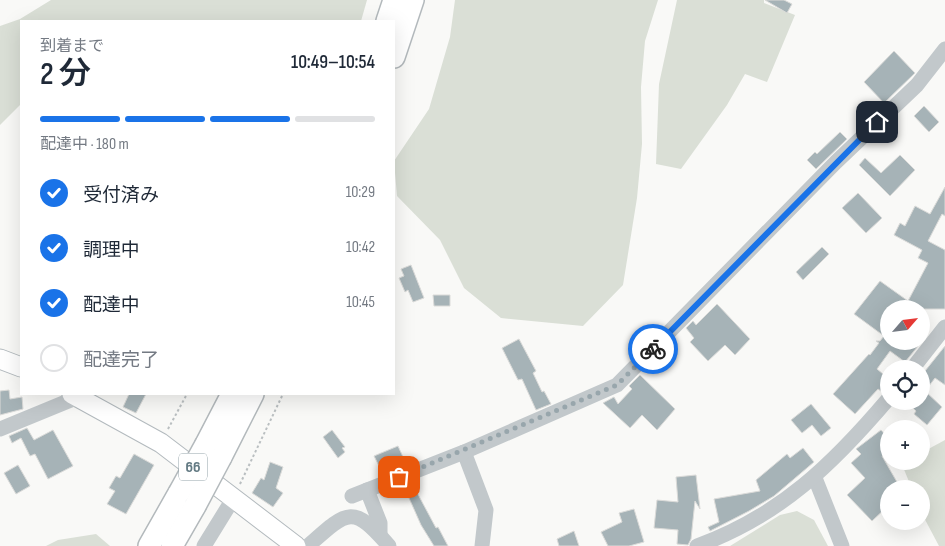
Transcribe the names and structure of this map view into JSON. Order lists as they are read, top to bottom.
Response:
{
  "streets": {
    "main road": ["66"]
  },
  "north": "top right",
  "page": {
    "heading": ["2 分", "到着まで", "10:49–10:54"],
    "bar": "配達中 · 180 m",
    "list": [
      ["受付済み", "10:29"],
      ["調理中", "10:42"],
      ["配達中", "10:45"],
      "配達完了"
    ],
    "map_buttons": ["+", "−"]
  }
}
